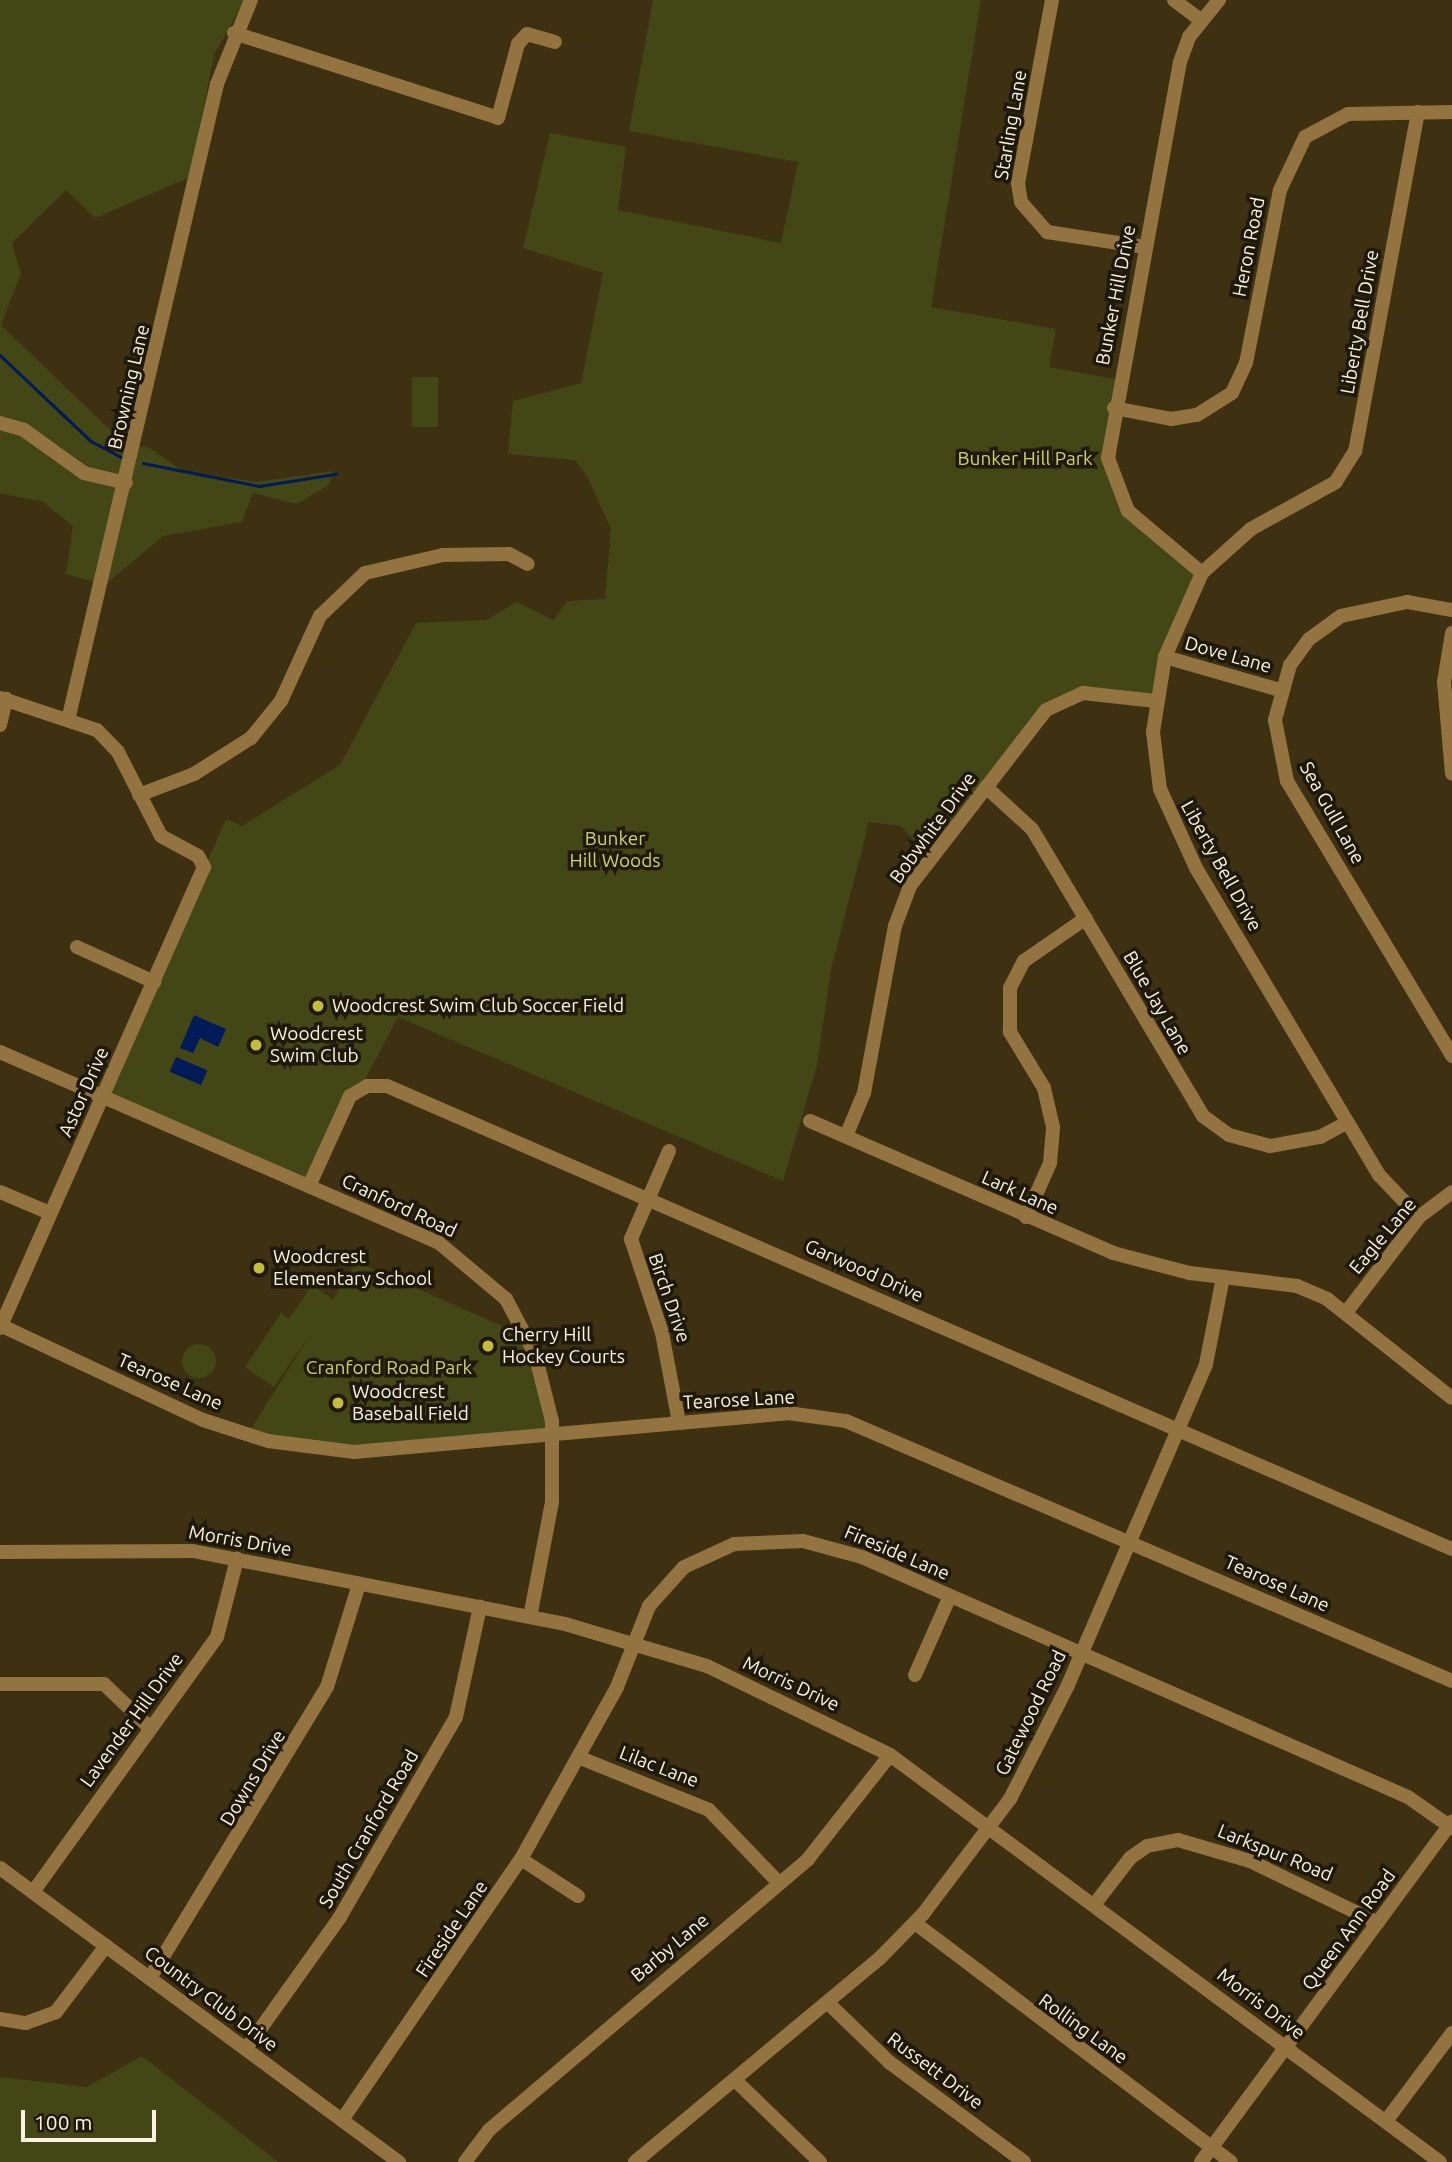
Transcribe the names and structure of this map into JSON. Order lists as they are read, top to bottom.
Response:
{
  "streets": {
    "street": [
      "Starling Lane",
      "Heron Road",
      "Bunker Hill Drive",
      "Liberty Bell Drive",
      "Browning Lane",
      "Dove Lane",
      "Sea Gull Lane",
      "Bobwhite Drive",
      "Blue Jay Lane",
      "Astor Drive",
      "Lark Lane",
      "Cranford Road",
      "Eagle Lane",
      "Garwood Drive",
      "Birch Drive",
      "Tearose Lane",
      "Morris Drive",
      "Fireside Lane",
      "Gatewood Road",
      "Lavender Hill Drive",
      "Lilac Lane",
      "Downs Drive",
      "South Cranford Road",
      "Larkspur Road",
      "Queen Ann Road",
      "Barby Lane",
      "Country Club Drive",
      "Rolling Lane",
      "Russett Drive"
    ]
  },
  "crossings": [
    ["Starling Lane", "Bunker Hill Drive"],
    ["Heron Road", "Bunker Hill Drive"],
    ["Heron Road", "Liberty Bell Drive"],
    ["Bunker Hill Drive", "Liberty Bell Drive"],
    ["Liberty Bell Drive", "Dove Lane"],
    ["Liberty Bell Drive", "Bobwhite Drive"],
    ["Liberty Bell Drive", "Blue Jay Lane"],
    ["Liberty Bell Drive", "Eagle Lane"],
    ["Dove Lane", "Sea Gull Lane"],
    ["Bobwhite Drive", "Blue Jay Lane"],
    ["Bobwhite Drive", "Lark Lane"],
    ["Astor Drive", "Cranford Road"],
    ["Astor Drive", "Tearose Lane"],
    ["Lark Lane", "Gatewood Road"],
    ["Cranford Road", "Garwood Drive"],
    ["Cranford Road", "Tearose Lane"],
    ["Cranford Road", "Morris Drive"],
    ["Garwood Drive", "Birch Drive"],
    ["Garwood Drive", "Gatewood Road"],
    ["Birch Drive", "Tearose Lane"],
    ["Tearose Lane", "Gatewood Road"],
    ["Morris Drive", "Fireside Lane"],
    ["Morris Drive", "Gatewood Road"],
    ["Morris Drive", "Lavender Hill Drive"],
    ["Morris Drive", "Downs Drive"],
    ["Morris Drive", "South Cranford Road"],
    ["Morris Drive", "Larkspur Road"],
    ["Morris Drive", "Queen Ann Road"],
    ["Morris Drive", "Barby Lane"],
    ["Fireside Lane", "Gatewood Road"],
    ["Fireside Lane", "Lilac Lane"],
    ["Fireside Lane", "Queen Ann Road"],
    ["Fireside Lane", "Country Club Drive"],
    ["Gatewood Road", "Rolling Lane"],
    ["Gatewood Road", "Russett Drive"],
    ["Lavender Hill Drive", "Country Club Drive"],
    ["Lilac Lane", "Barby Lane"],
    ["Downs Drive", "Country Club Drive"],
    ["South Cranford Road", "Country Club Drive"],
    ["Larkspur Road", "Queen Ann Road"],
    ["Queen Ann Road", "Rolling Lane"]
  ],
  "parks": ["Bunker Hill Park", "Bunker Hill Woods", "Cranford Road Park"],
  "places": [
    "Woodcrest Swim Club Soccer Field",
    "Woodcrest Swim Club",
    "Woodcrest Elementary School",
    "Cherry Hill Hockey Courts",
    "Woodcrest Baseball Field"
  ],
  "scale_bar": "100 m"
}
